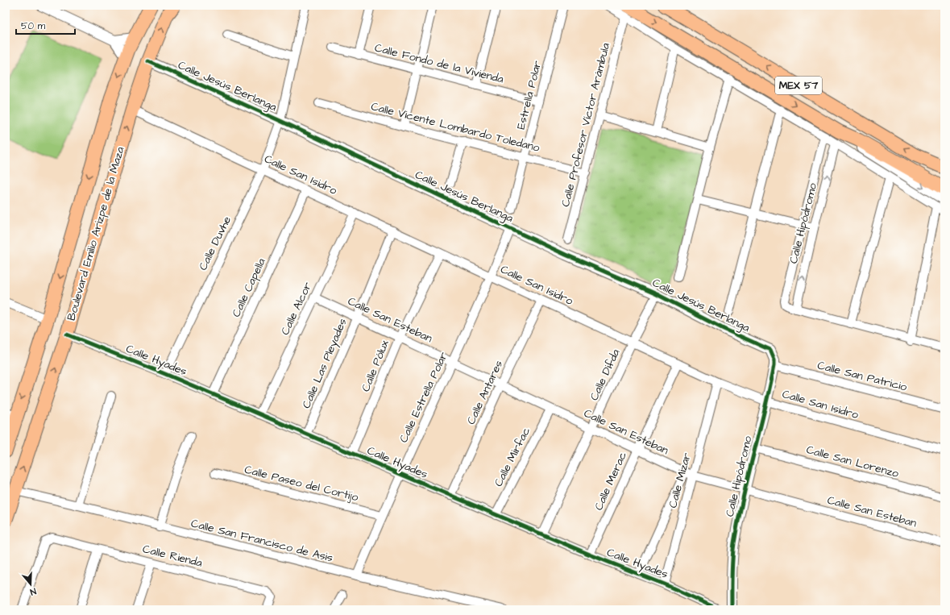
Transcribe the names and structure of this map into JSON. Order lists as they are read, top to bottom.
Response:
{
  "streets": {
    "highway": ["MEX 57", "Boulevard Emilio Arizpe de la Maza"],
    "street": [
      "Calle Fondo de la Vivienda",
      "Calle Jesús Berlanga",
      "Estrella Polar",
      "Calle Profesor Víctor Arámbula",
      "Calle Vicente Lombardo Toledano",
      "Calle San Isidro",
      "Calle Hipódromo",
      "Calle Duvhe",
      "Calle Capella",
      "Calle Alcor",
      "Calle San Esteban",
      "Calle Hyades",
      "Calle Las Pleyades",
      "Calle Pólux",
      "Calle Difda",
      "Calle San Patricio",
      "Calle Antares",
      "Calle Estrella Polar",
      "Calle Mirfac",
      "Calle San Lorenzo",
      "Calle Mizar",
      "Calle Merac",
      "Calle Paseo del Cortijo",
      "Calle San Francisco de Asis",
      "Calle Rienda"
    ]
  },
  "crossings": [
    ["Calle Fondo de la Vivienda", "Estrella Polar"],
    ["MEX 57", "Calle Profesor Víctor Arámbula"],
    ["Calle Jesús Berlanga", "Calle Hipódromo"],
    ["Calle Jesús Berlanga", "Boulevard Emilio Arizpe de la Maza"],
    ["Calle Jesús Berlanga", "Calle Duvhe"],
    ["Calle Jesús Berlanga", "Calle Difda"],
    ["Calle Jesús Berlanga", "Calle Estrella Polar"],
    ["Estrella Polar", "Calle Vicente Lombardo Toledano"],
    ["Calle Profesor Víctor Arámbula", "Calle Vicente Lombardo Toledano"],
    ["Calle San Isidro", "Calle Hipódromo"],
    ["Calle San Isidro", "Boulevard Emilio Arizpe de la Maza"],
    ["Calle San Isidro", "Calle Duvhe"],
    ["Calle San Isidro", "Calle Capella"],
    ["Calle San Isidro", "Calle Alcor"],
    ["Calle San Isidro", "Calle Las Pleyades"],
    ["Calle San Isidro", "Calle Pólux"],
    ["Calle San Isidro", "Calle Difda"],
    ["Calle San Isidro", "Calle Antares"],
    ["Calle San Isidro", "Calle Estrella Polar"],
    ["Calle San Isidro", "Calle Mizar"],
    ["Calle San Isidro", "Calle Merac"],
    ["Calle Hipódromo", "Calle San Esteban"],
    ["Calle Hipódromo", "Calle San Patricio"],
    ["Calle Hipódromo", "Calle San Lorenzo"],
    ["Boulevard Emilio Arizpe de la Maza", "Calle Hyades"],
    ["Boulevard Emilio Arizpe de la Maza", "Calle San Francisco de Asis"],
    ["Calle Duvhe", "Calle Hyades"],
    ["Calle Capella", "Calle Hyades"],
    ["Calle Alcor", "Calle San Esteban"],
    ["Calle Alcor", "Calle Hyades"],
    ["Calle San Esteban", "Calle Las Pleyades"],
    ["Calle San Esteban", "Calle Pólux"],
    ["Calle San Esteban", "Calle Difda"],
    ["Calle San Esteban", "Calle Antares"],
    ["Calle San Esteban", "Calle Estrella Polar"],
    ["Calle San Esteban", "Calle Mirfac"],
    ["Calle San Esteban", "Calle Mizar"],
    ["Calle San Esteban", "Calle Merac"],
    ["Calle Hyades", "Calle Las Pleyades"],
    ["Calle Hyades", "Calle Pólux"],
    ["Calle Hyades", "Calle Difda"],
    ["Calle Hyades", "Calle Antares"],
    ["Calle Hyades", "Calle Estrella Polar"],
    ["Calle Hyades", "Calle Mirfac"],
    ["Calle Hyades", "Calle Mizar"],
    ["Calle Hyades", "Calle Merac"],
    ["Calle Estrella Polar", "Calle Paseo del Cortijo"],
    ["Calle Estrella Polar", "Calle San Francisco de Asis"]
  ],
  "scale_bar": "50 m",
  "north": "bottom"
}
